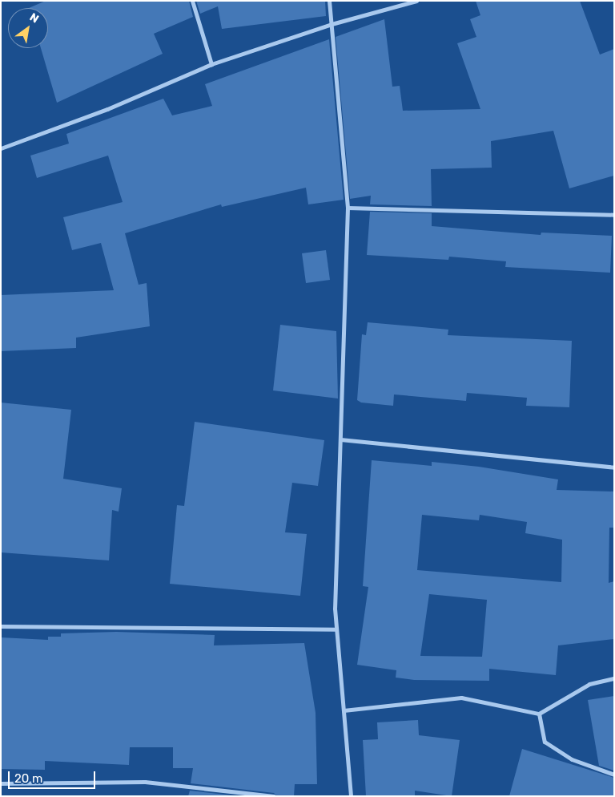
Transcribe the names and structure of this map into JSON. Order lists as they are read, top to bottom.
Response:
{
  "scale_bar": "20 m",
  "north": "top right"
}
